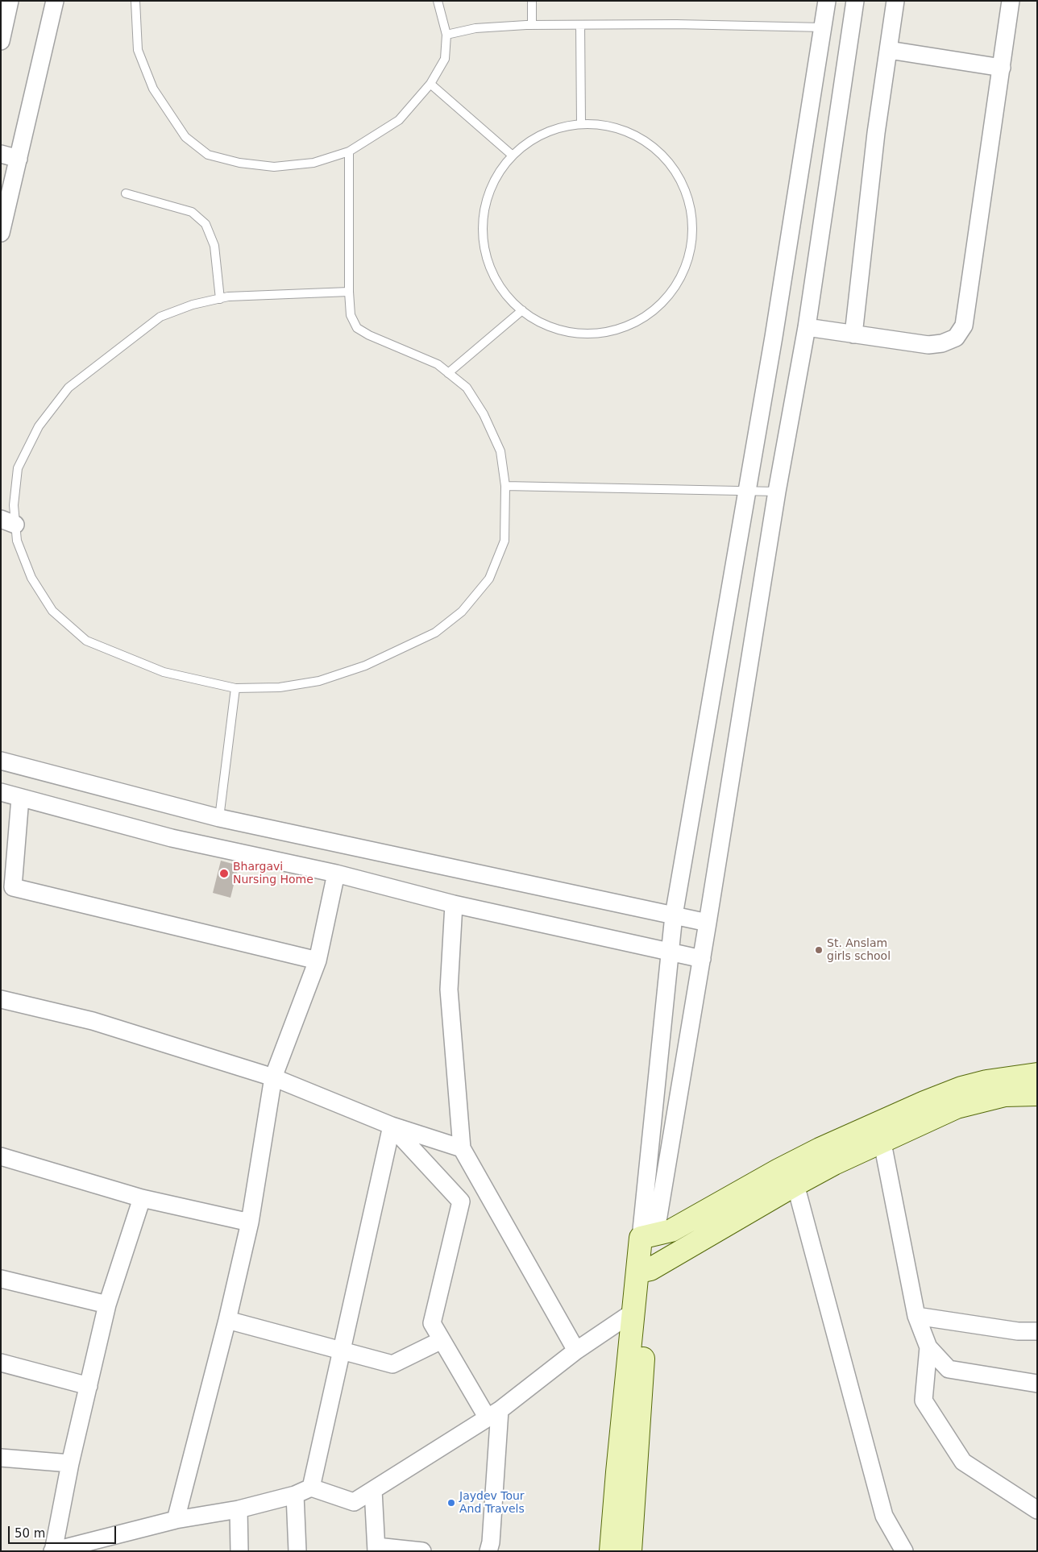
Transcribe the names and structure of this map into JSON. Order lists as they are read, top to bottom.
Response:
{
  "places": ["Bhargavi Nursing Home", "St. Anslam girls school", "Jaydev Tour And Travels"],
  "scale_bar": "50 m"
}
